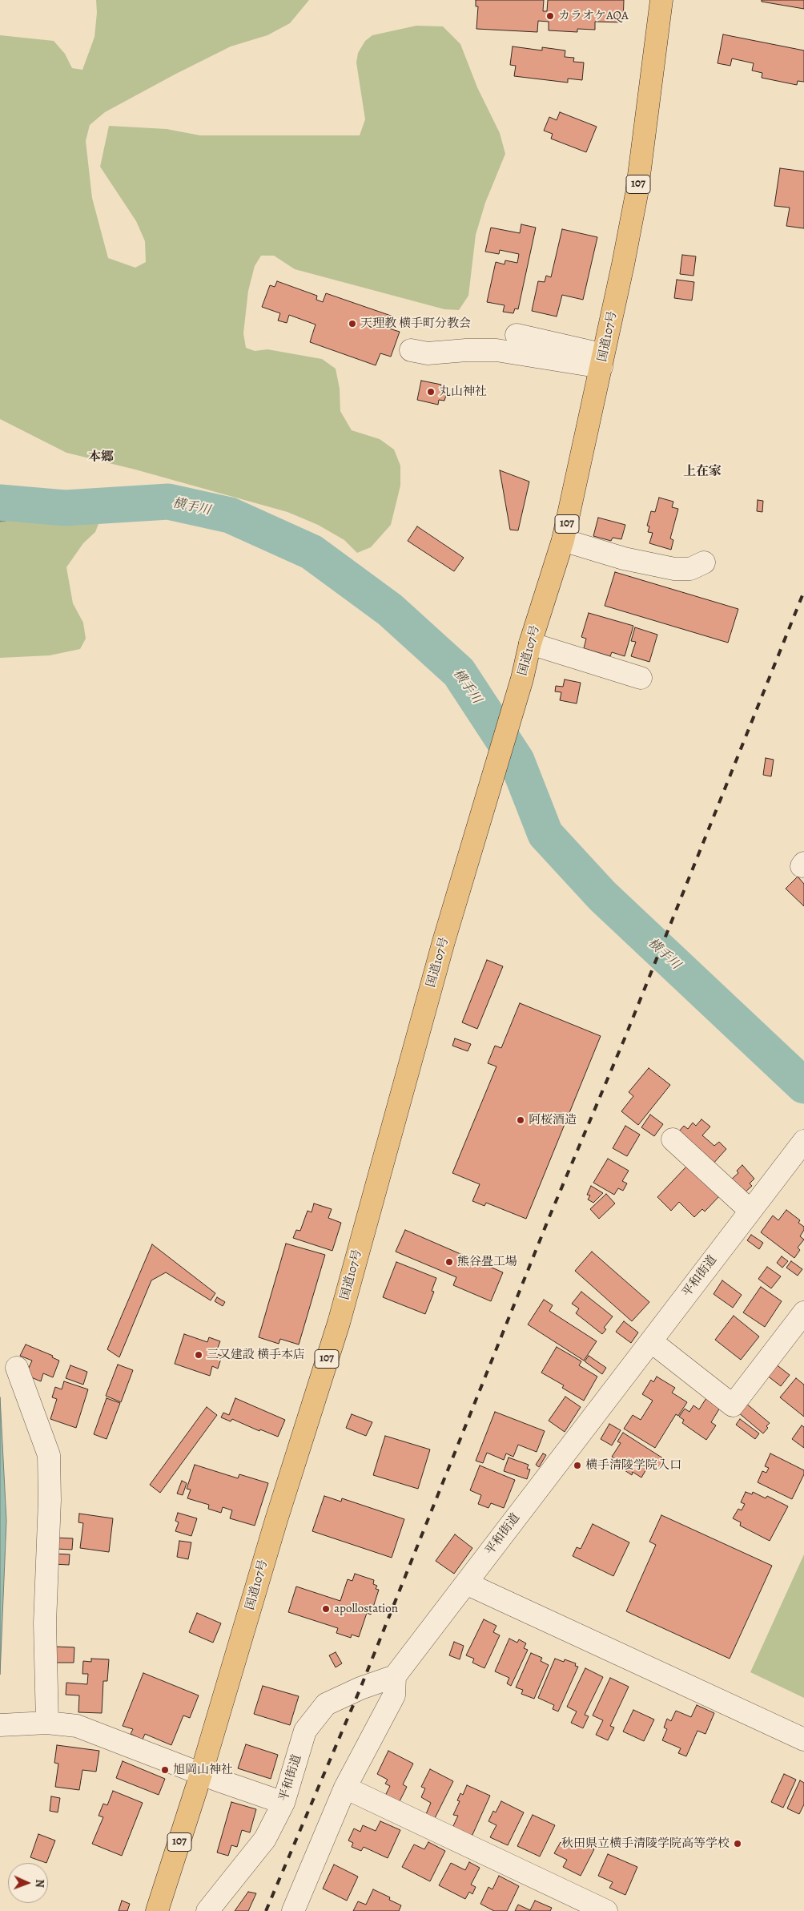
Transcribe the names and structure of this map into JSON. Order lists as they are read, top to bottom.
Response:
{
  "streets": {
    "highway": ["107", "国道107号"],
    "street": ["平和街道"]
  },
  "districts": ["本郷", "上在家"],
  "water": ["横手川"],
  "places": [
    "カラオケAQA",
    "天理教 横手町分教会",
    "丸山神社",
    "阿桜酒造",
    "熊谷畳工場",
    "三又建設 横手本店",
    "横手清陵学院入口",
    "apollostation",
    "旭岡山神社",
    "秋田県立横手清陵学院高等学校"
  ],
  "north": "right"
}
